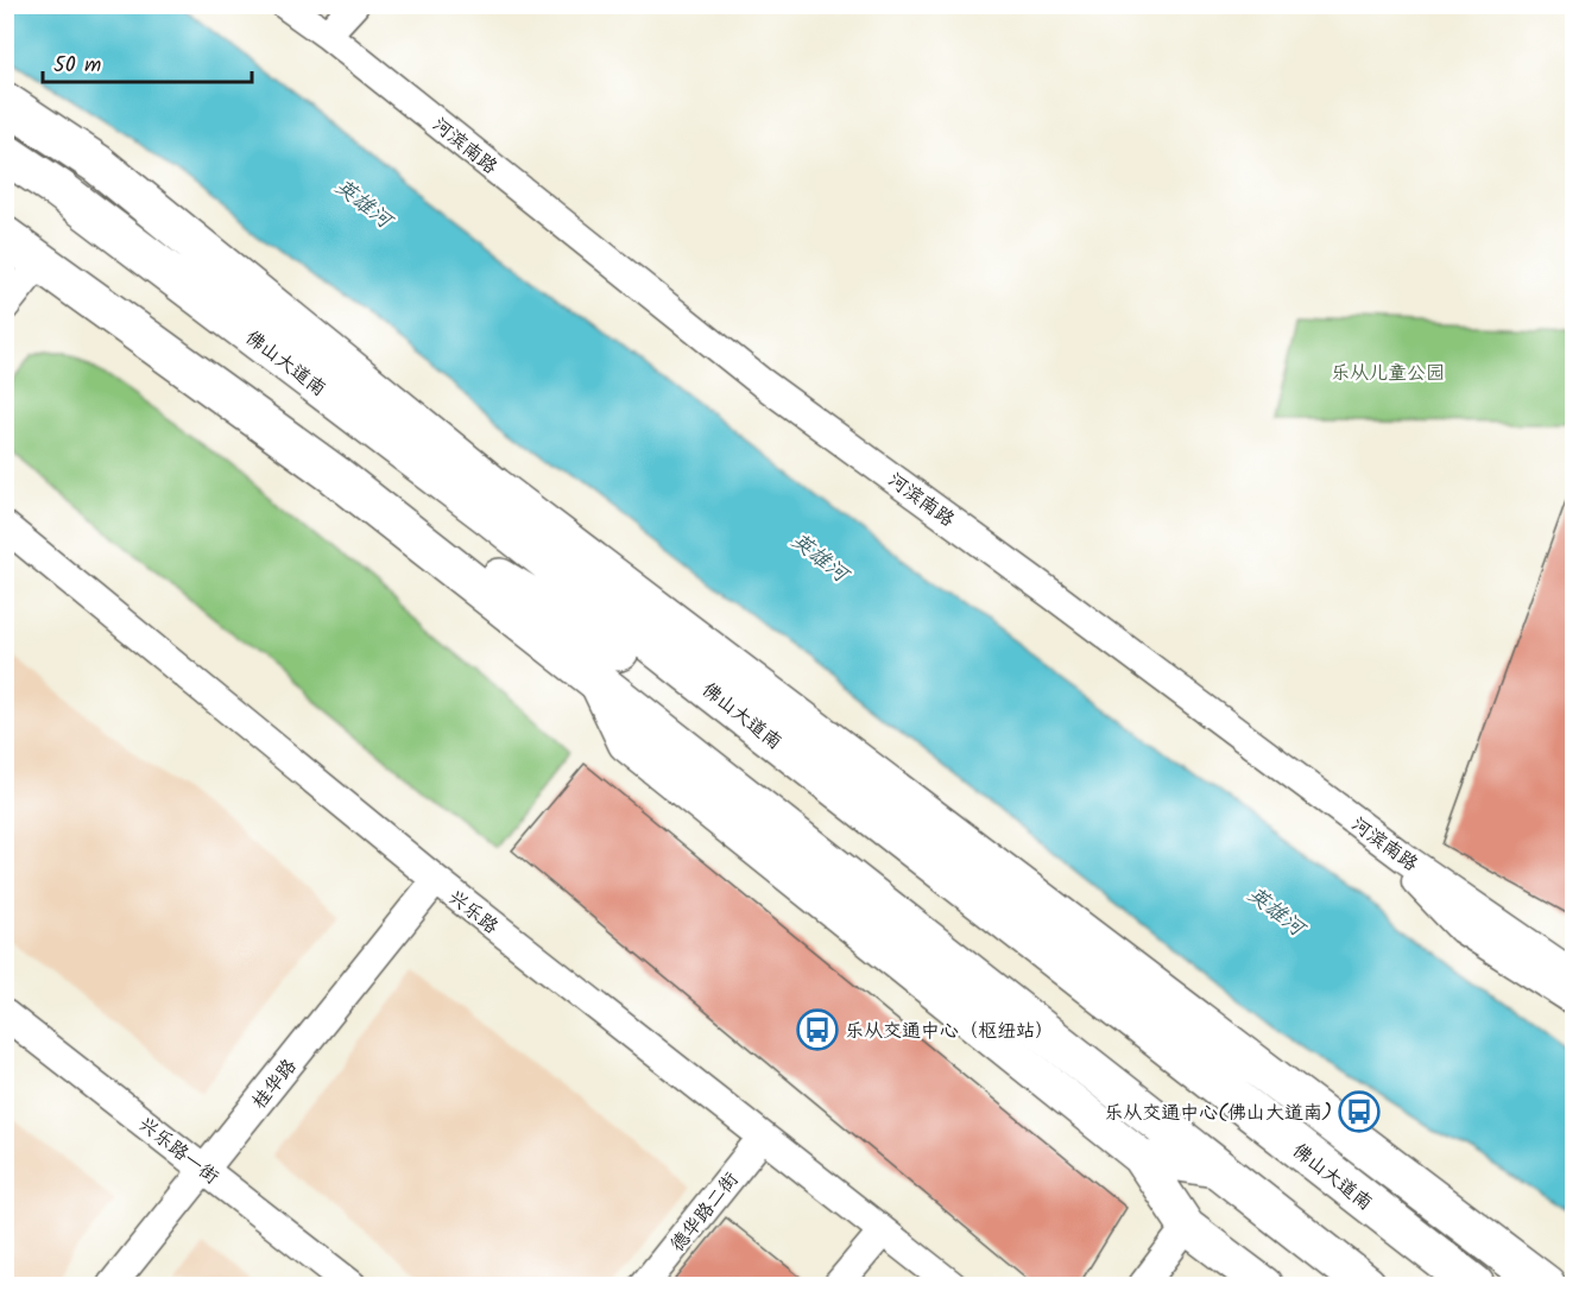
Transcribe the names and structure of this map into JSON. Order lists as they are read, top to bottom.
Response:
{
  "streets": {
    "highway": ["佛山大道南"],
    "street": [
      "河滨南路",
      "兴乐路",
      "桂华路",
      "兴乐路一街",
      "德华路二街"
    ]
  },
  "crossings": [
    ["兴乐路", "桂华路"],
    ["兴乐路", "德华路二街"],
    ["桂华路", "兴乐路一街"]
  ],
  "water": ["英雄河"],
  "parks": ["乐从儿童公园"],
  "places": {
    "bus stop": ["乐从交通中心（枢纽站）", "乐从交通中心(佛山大道南)"]
  },
  "scale_bar": "50 m"
}
